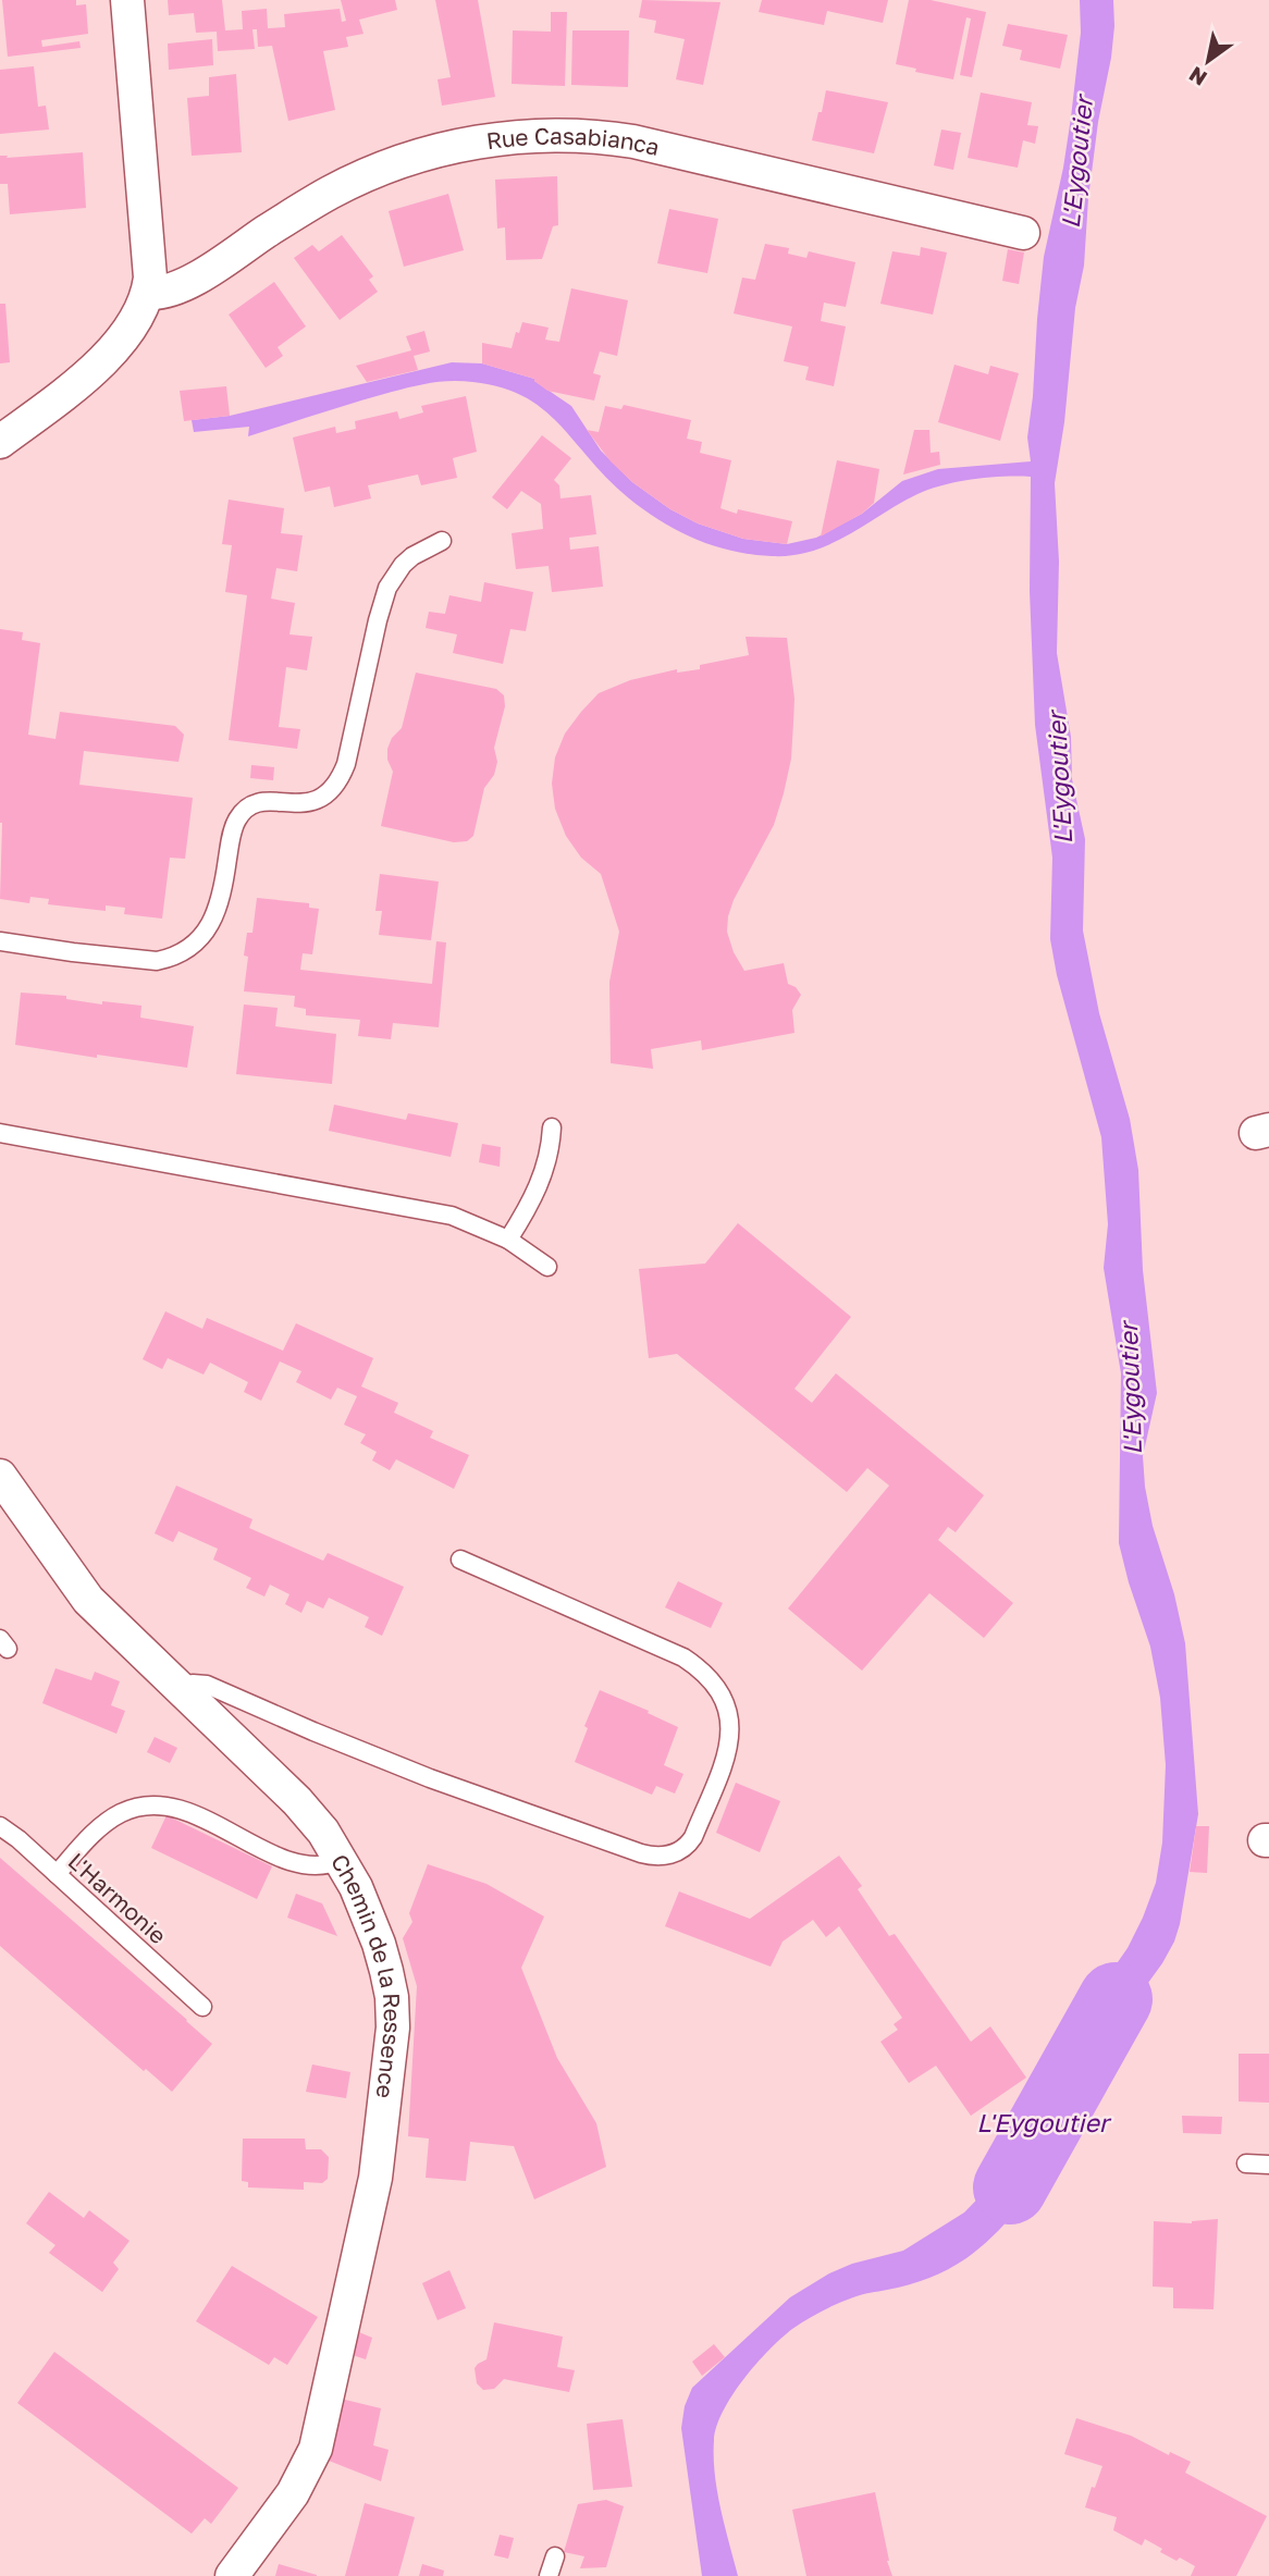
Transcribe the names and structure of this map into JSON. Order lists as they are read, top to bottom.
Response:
{
  "streets": {
    "street": ["Rue Casabianca", "Chemin de la Ressence"],
    "lane": ["L'Harmonie"]
  },
  "water": ["L'Eygoutier"],
  "north": "bottom left"
}
